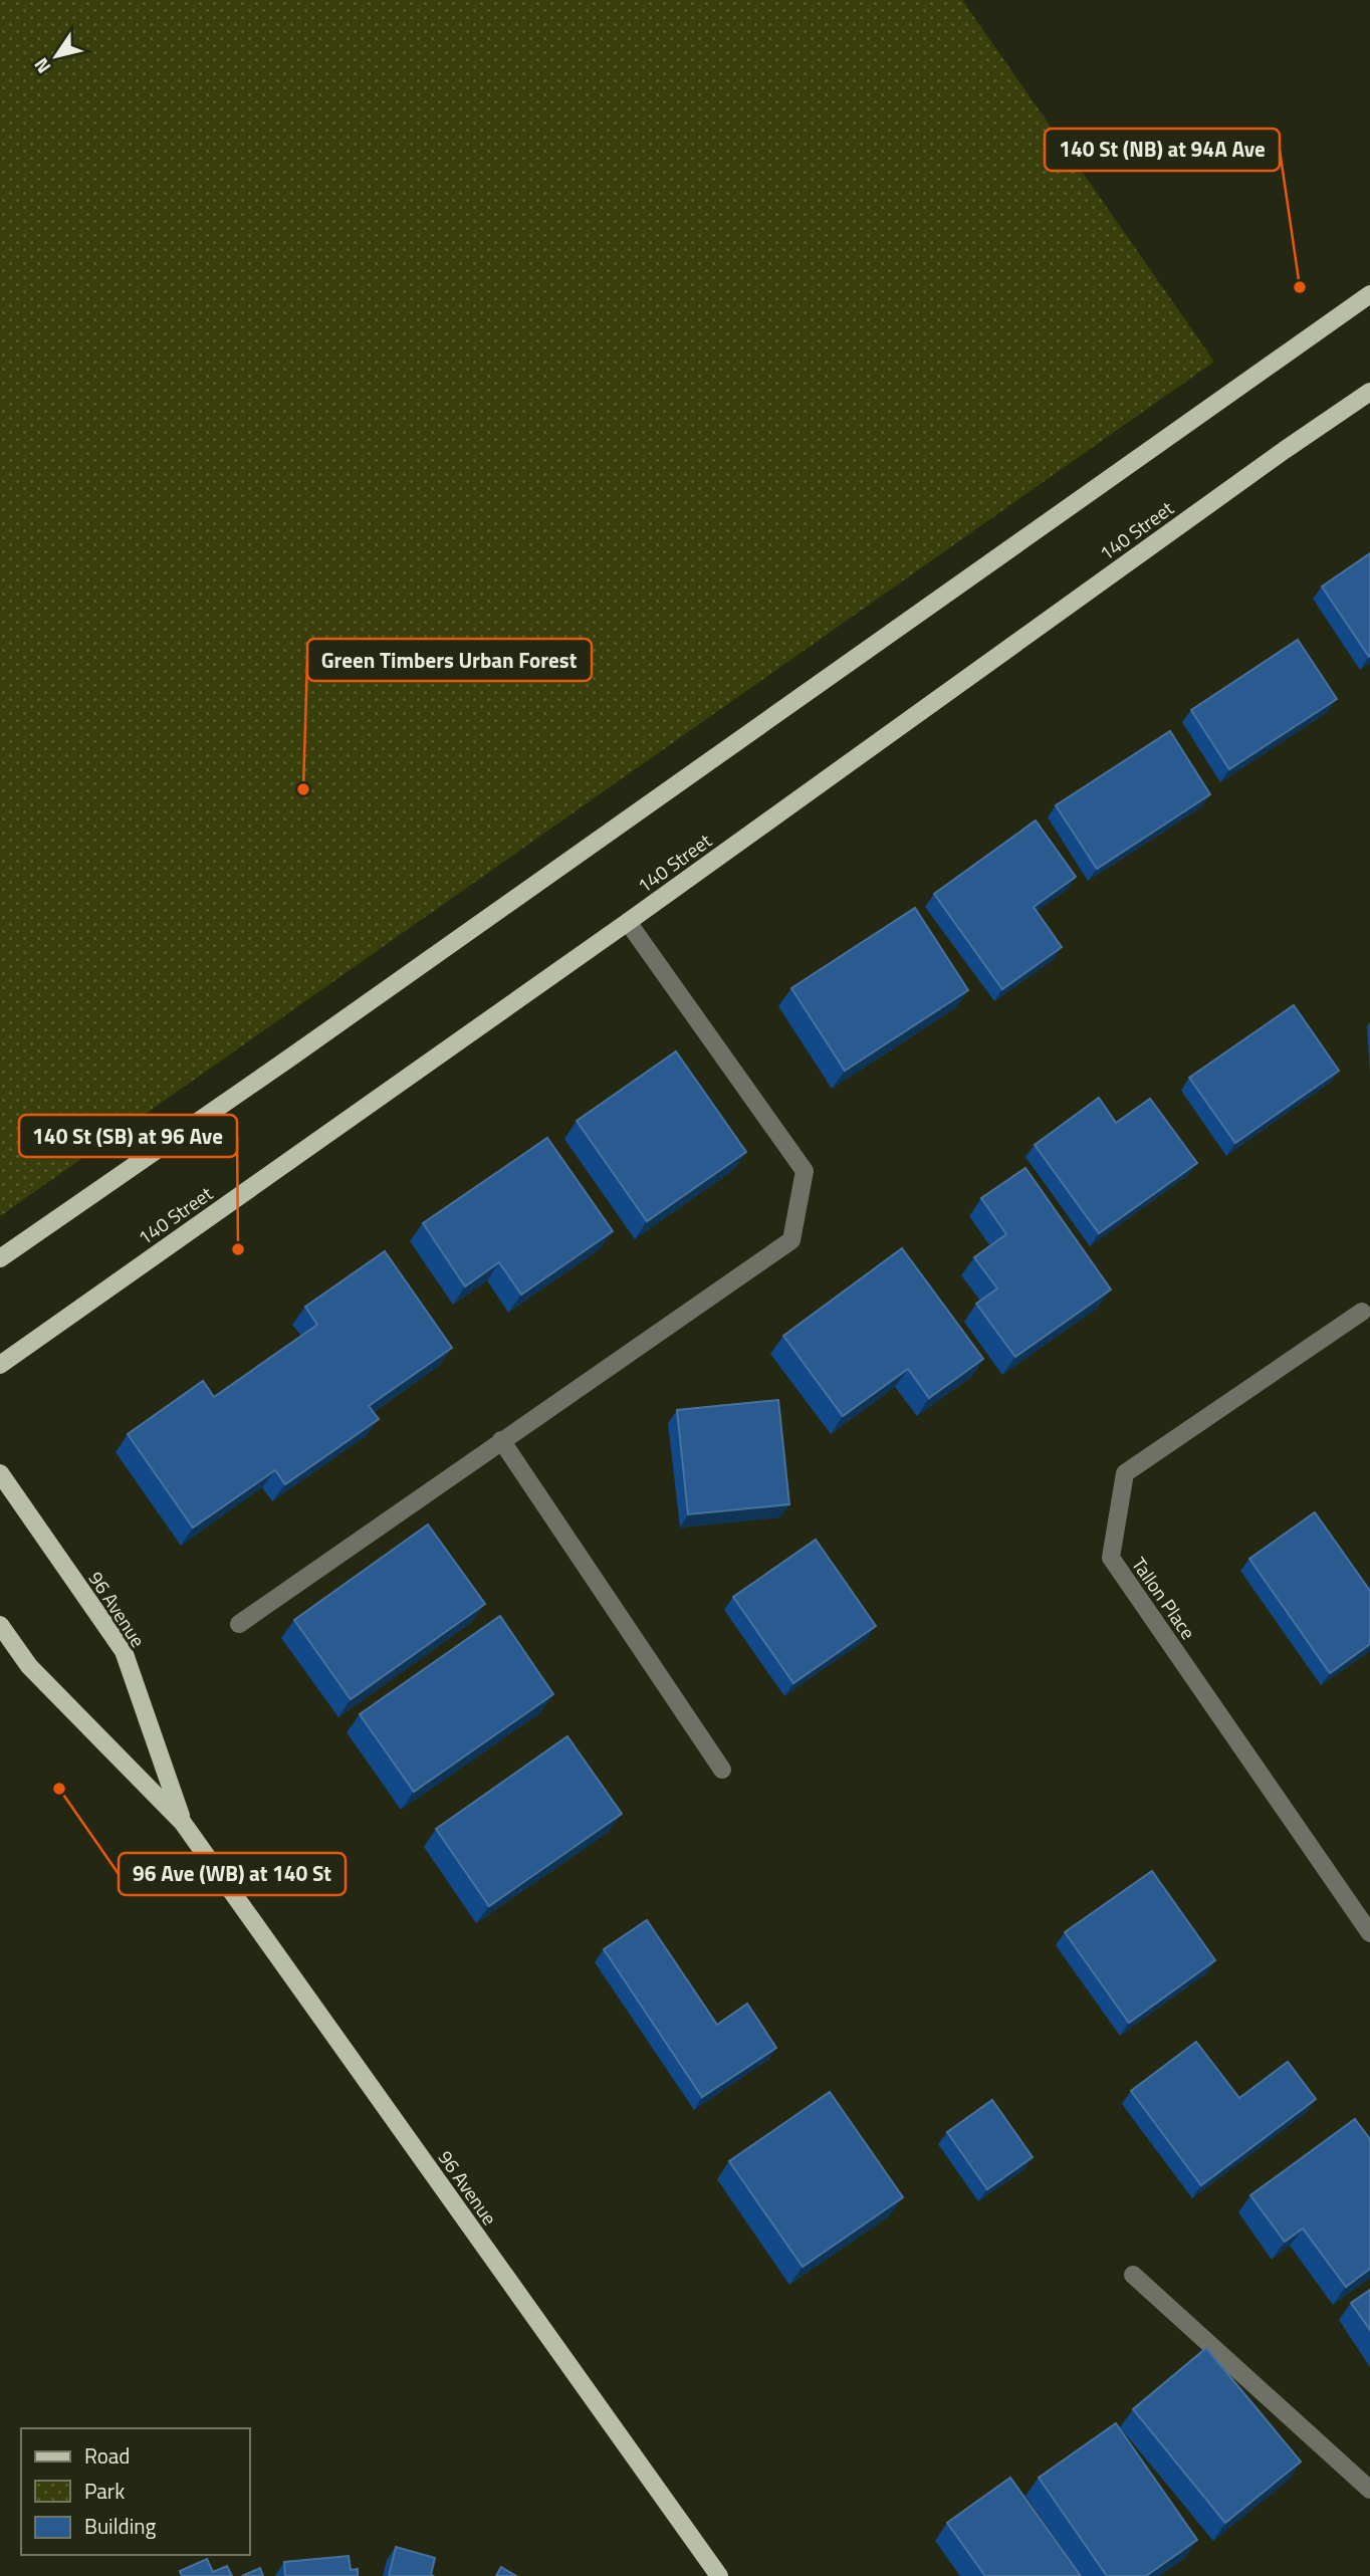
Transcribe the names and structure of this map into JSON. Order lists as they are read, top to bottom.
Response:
{
  "streets": {
    "main road": ["140 Street", "96 Avenue"],
    "street": ["Tallon Place"]
  },
  "places": [
    "140 St (NB) at 94A Ave",
    "Green Timbers Urban Forest",
    "140 St (SB) at 96 Ave",
    "96 Ave (WB) at 140 St"
  ],
  "legend": ["Road", "Park", "Building"],
  "north": "bottom left"
}
